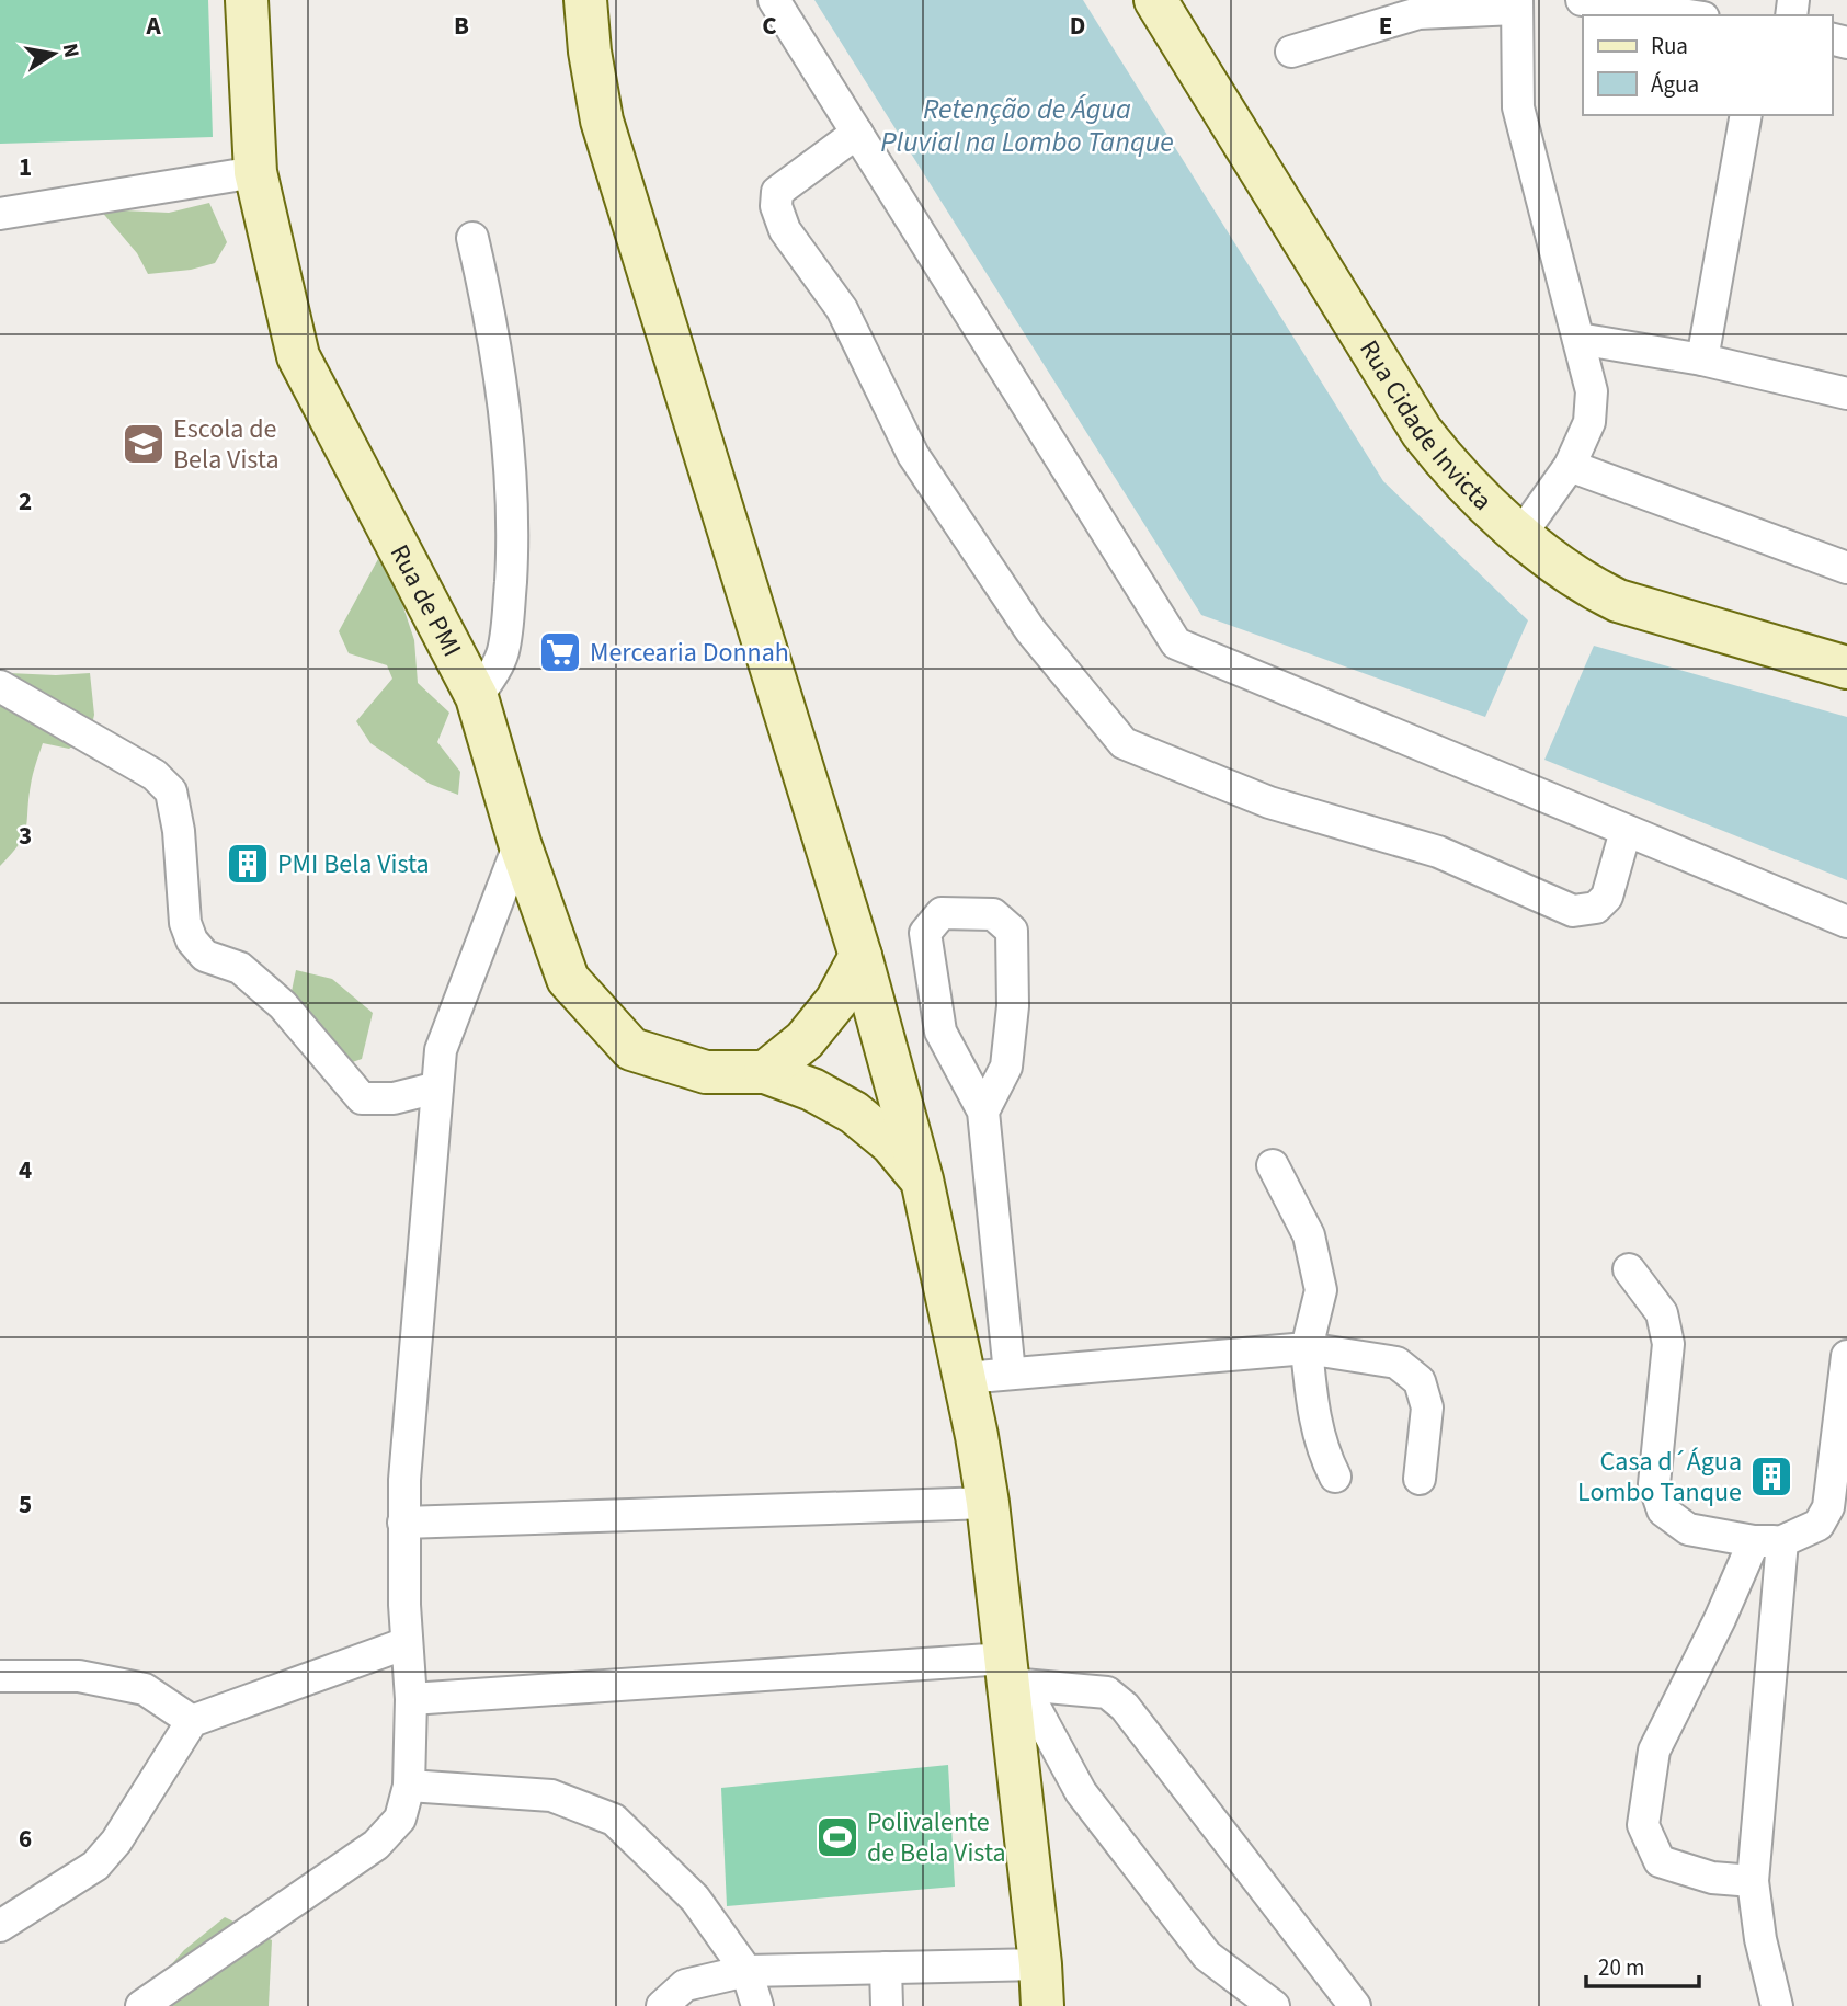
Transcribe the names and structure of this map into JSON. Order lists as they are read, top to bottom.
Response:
{
  "streets": {
    "main road": ["Rua Cidade Invicta", "Rua de PMI"]
  },
  "water": ["Retenção de Água Pluvial na Lombo Tanque"],
  "places": {
    "school or university": ["Escola de Bela Vista"],
    "supermarket": ["Mercearia Donnah"],
    "building": ["PMI Bela Vista", "Casa d´Água Lombo Tanque"],
    "sports": ["Polivalente de Bela Vista"]
  },
  "legend": ["Rua", "Água"],
  "scale_bar": "20 m",
  "north": "right",
  "grid": {
    "columns": [
      "A",
      "B",
      "C",
      "D",
      "E"
    ],
    "rows": [
      "1",
      "2",
      "3",
      "4",
      "5",
      "6"
    ]
  }
}
